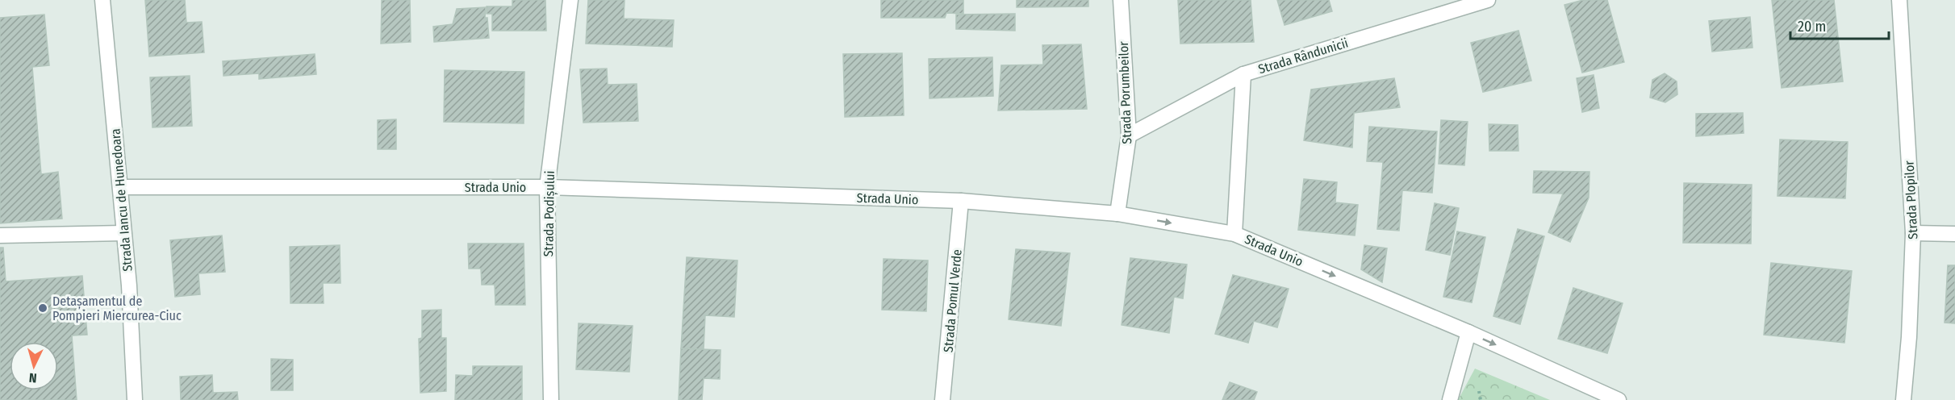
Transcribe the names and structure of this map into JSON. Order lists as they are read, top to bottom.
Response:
{
  "streets": {
    "street": [
      "Strada Rândunicii",
      "Strada Porumbeilor",
      "Strada Unio",
      "Strada Iancu de Hunedoara",
      "Strada Plopilor",
      "Strada Podișului",
      "Strada Pomul Verde"
    ]
  },
  "crossings": [
    ["Strada Rândunicii", "Strada Porumbeilor"],
    ["Strada Porumbeilor", "Strada Unio"],
    ["Strada Unio", "Strada Iancu de Hunedoara"],
    ["Strada Unio", "Strada Podișului"],
    ["Strada Unio", "Strada Pomul Verde"]
  ],
  "places": ["Detașamentul de Pompieri Miercurea-Ciuc"],
  "scale_bar": "20 m",
  "north": "bottom"
}
